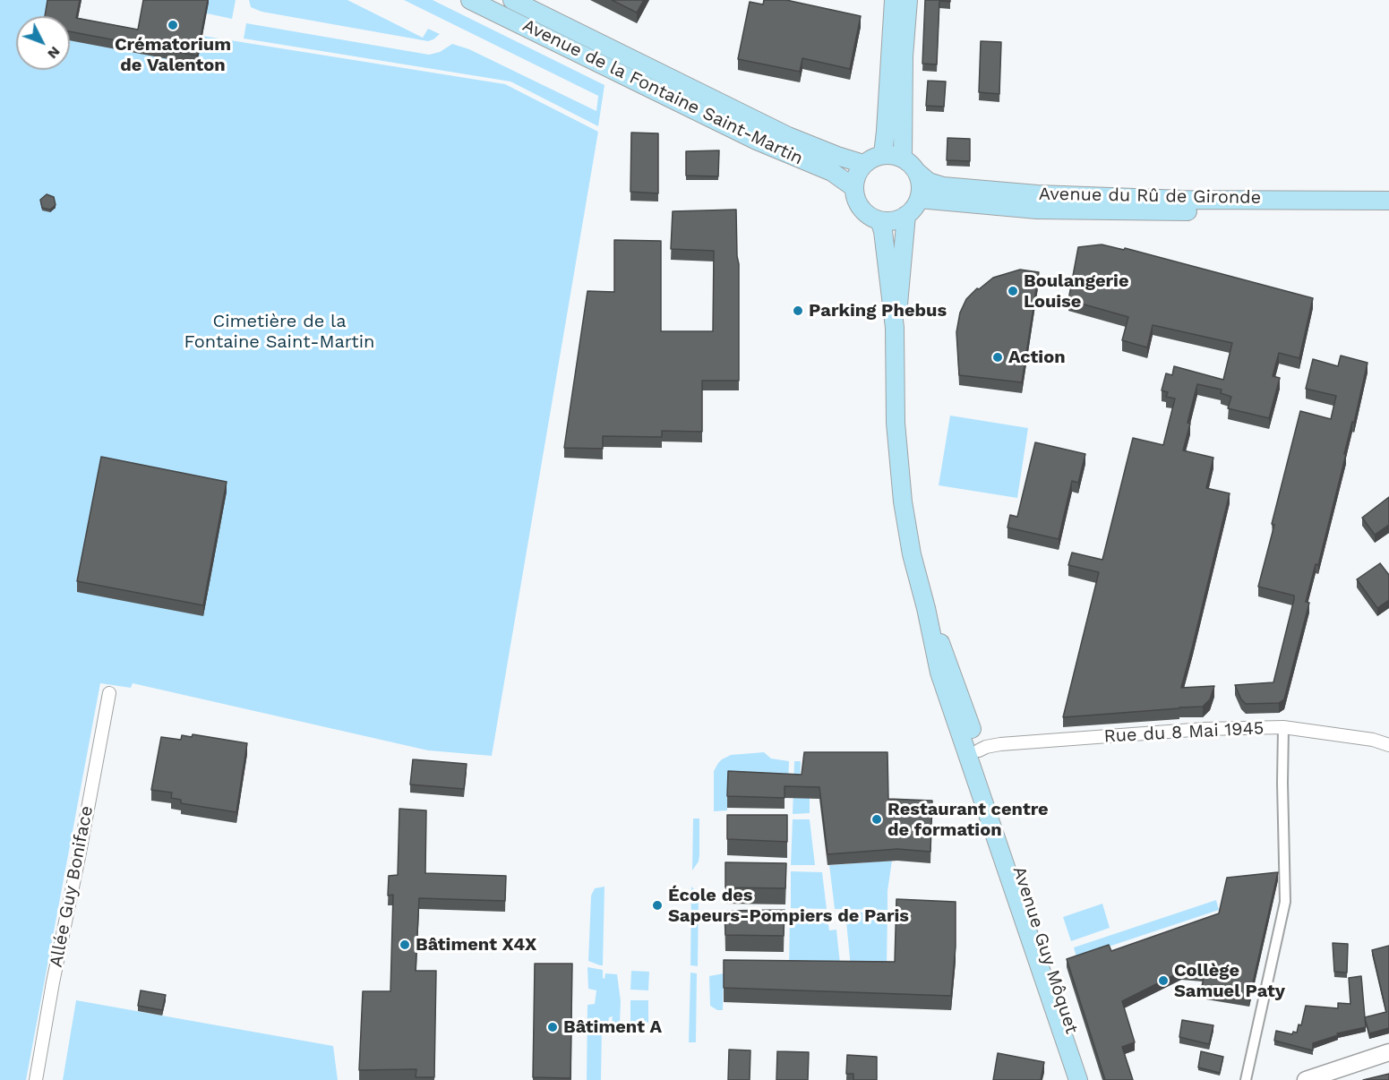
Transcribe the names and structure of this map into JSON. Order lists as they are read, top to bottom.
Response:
{
  "streets": {
    "main road": ["Avenue de la Fontaine Saint-Martin", "Avenue du Rû de Gironde", "Avenue Guy Môquet"],
    "street": ["Rue du 8 Mai 1945", "Allée Guy Boniface"]
  },
  "crossings": [
    ["Avenue de la Fontaine Saint-Martin", "Avenue du Rû de Gironde"],
    ["Avenue de la Fontaine Saint-Martin", "Avenue Guy Môquet"],
    ["Avenue du Rû de Gironde", "Avenue Guy Môquet"],
    ["Rue du 8 Mai 1945", "Avenue Guy Môquet"]
  ],
  "parks": ["Cimetière de la Fontaine Saint-Martin"],
  "places": [
    "Crématorium de Valenton",
    "Boulangerie Louise",
    "Parking Phebus",
    "Action",
    "Restaurant centre de formation",
    "École des Sapeurs-Pompiers de Paris",
    "Bâtiment X4X",
    "Collège Samuel Paty",
    "Bâtiment A"
  ],
  "north": "bottom right"
}
